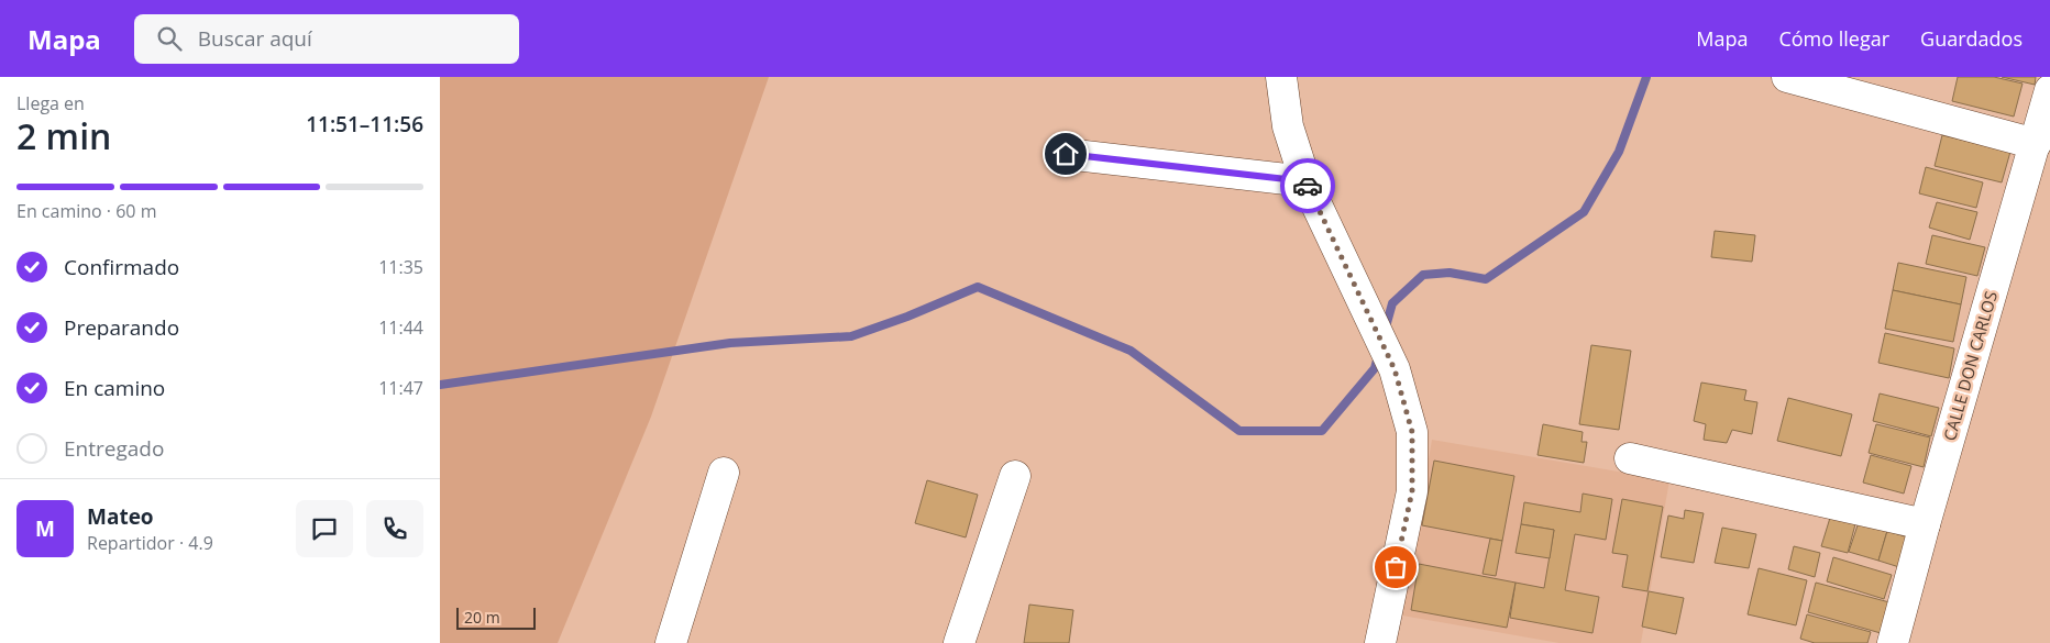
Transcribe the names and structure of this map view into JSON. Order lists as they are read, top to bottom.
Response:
{
  "streets": {
    "street": ["CALLE DON CARLOS"]
  },
  "scale_bar": "20 m",
  "page": {
    "header": "Mapa",
    "search": "Buscar aquí",
    "nav": ["Mapa", "Cómo llegar", "Guardados"],
    "heading": ["2 min", "Llega en", "11:51–11:56"],
    "panel": ["Mateo", "Repartidor · 4.9"],
    "bar": "En camino · 60 m",
    "list": [
      ["Confirmado", "11:35"],
      ["Preparando", "11:44"],
      ["En camino", "11:47"],
      "Entregado"
    ],
    "round": "M",
    "scale": "20 m"
  }
}
